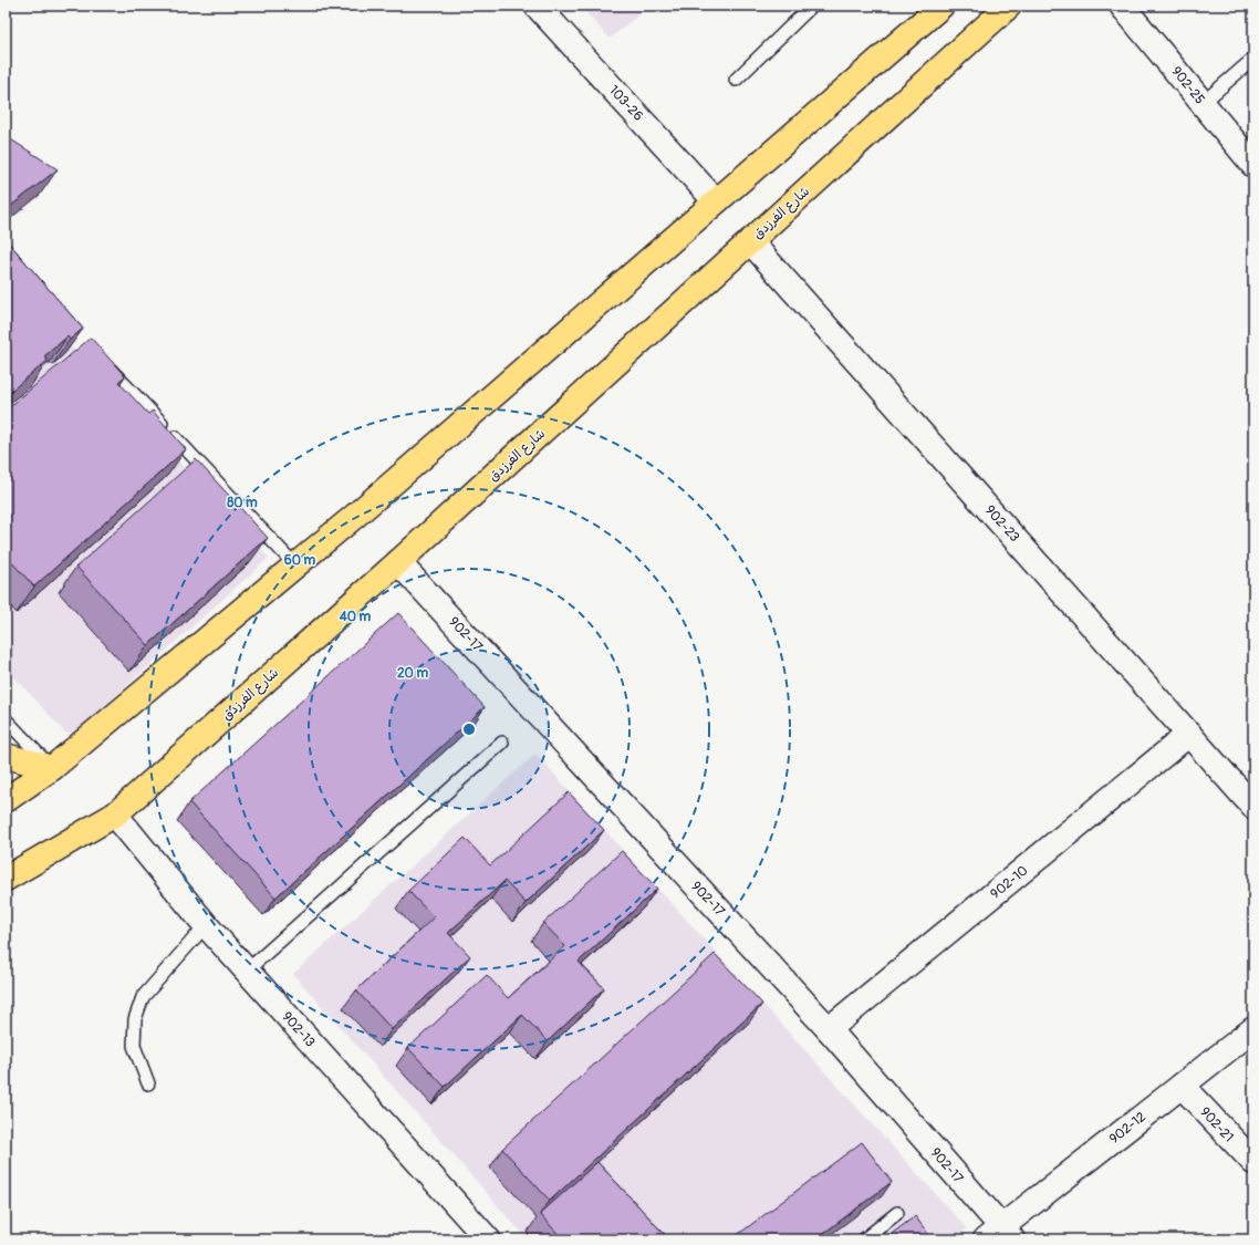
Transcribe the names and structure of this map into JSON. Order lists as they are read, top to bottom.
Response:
{
  "streets": {
    "main road": ["شارع الفرزدق"],
    "street": [
      "902-25",
      "103-26",
      "902-23",
      "902-17",
      "902-10",
      "902-13",
      "902-21",
      "902-12"
    ]
  },
  "crossings": [
    ["شارع الفرزدق", "902-23"],
    ["شارع الفرزدق", "902-17"],
    ["شارع الفرزدق", "902-13"],
    ["902-23", "902-10"],
    ["902-17", "902-10"],
    ["902-17", "902-12"],
    ["902-21", "902-12"]
  ],
  "rings": [
    "80 m",
    "60 m",
    "40 m",
    "20 m"
  ]
}
